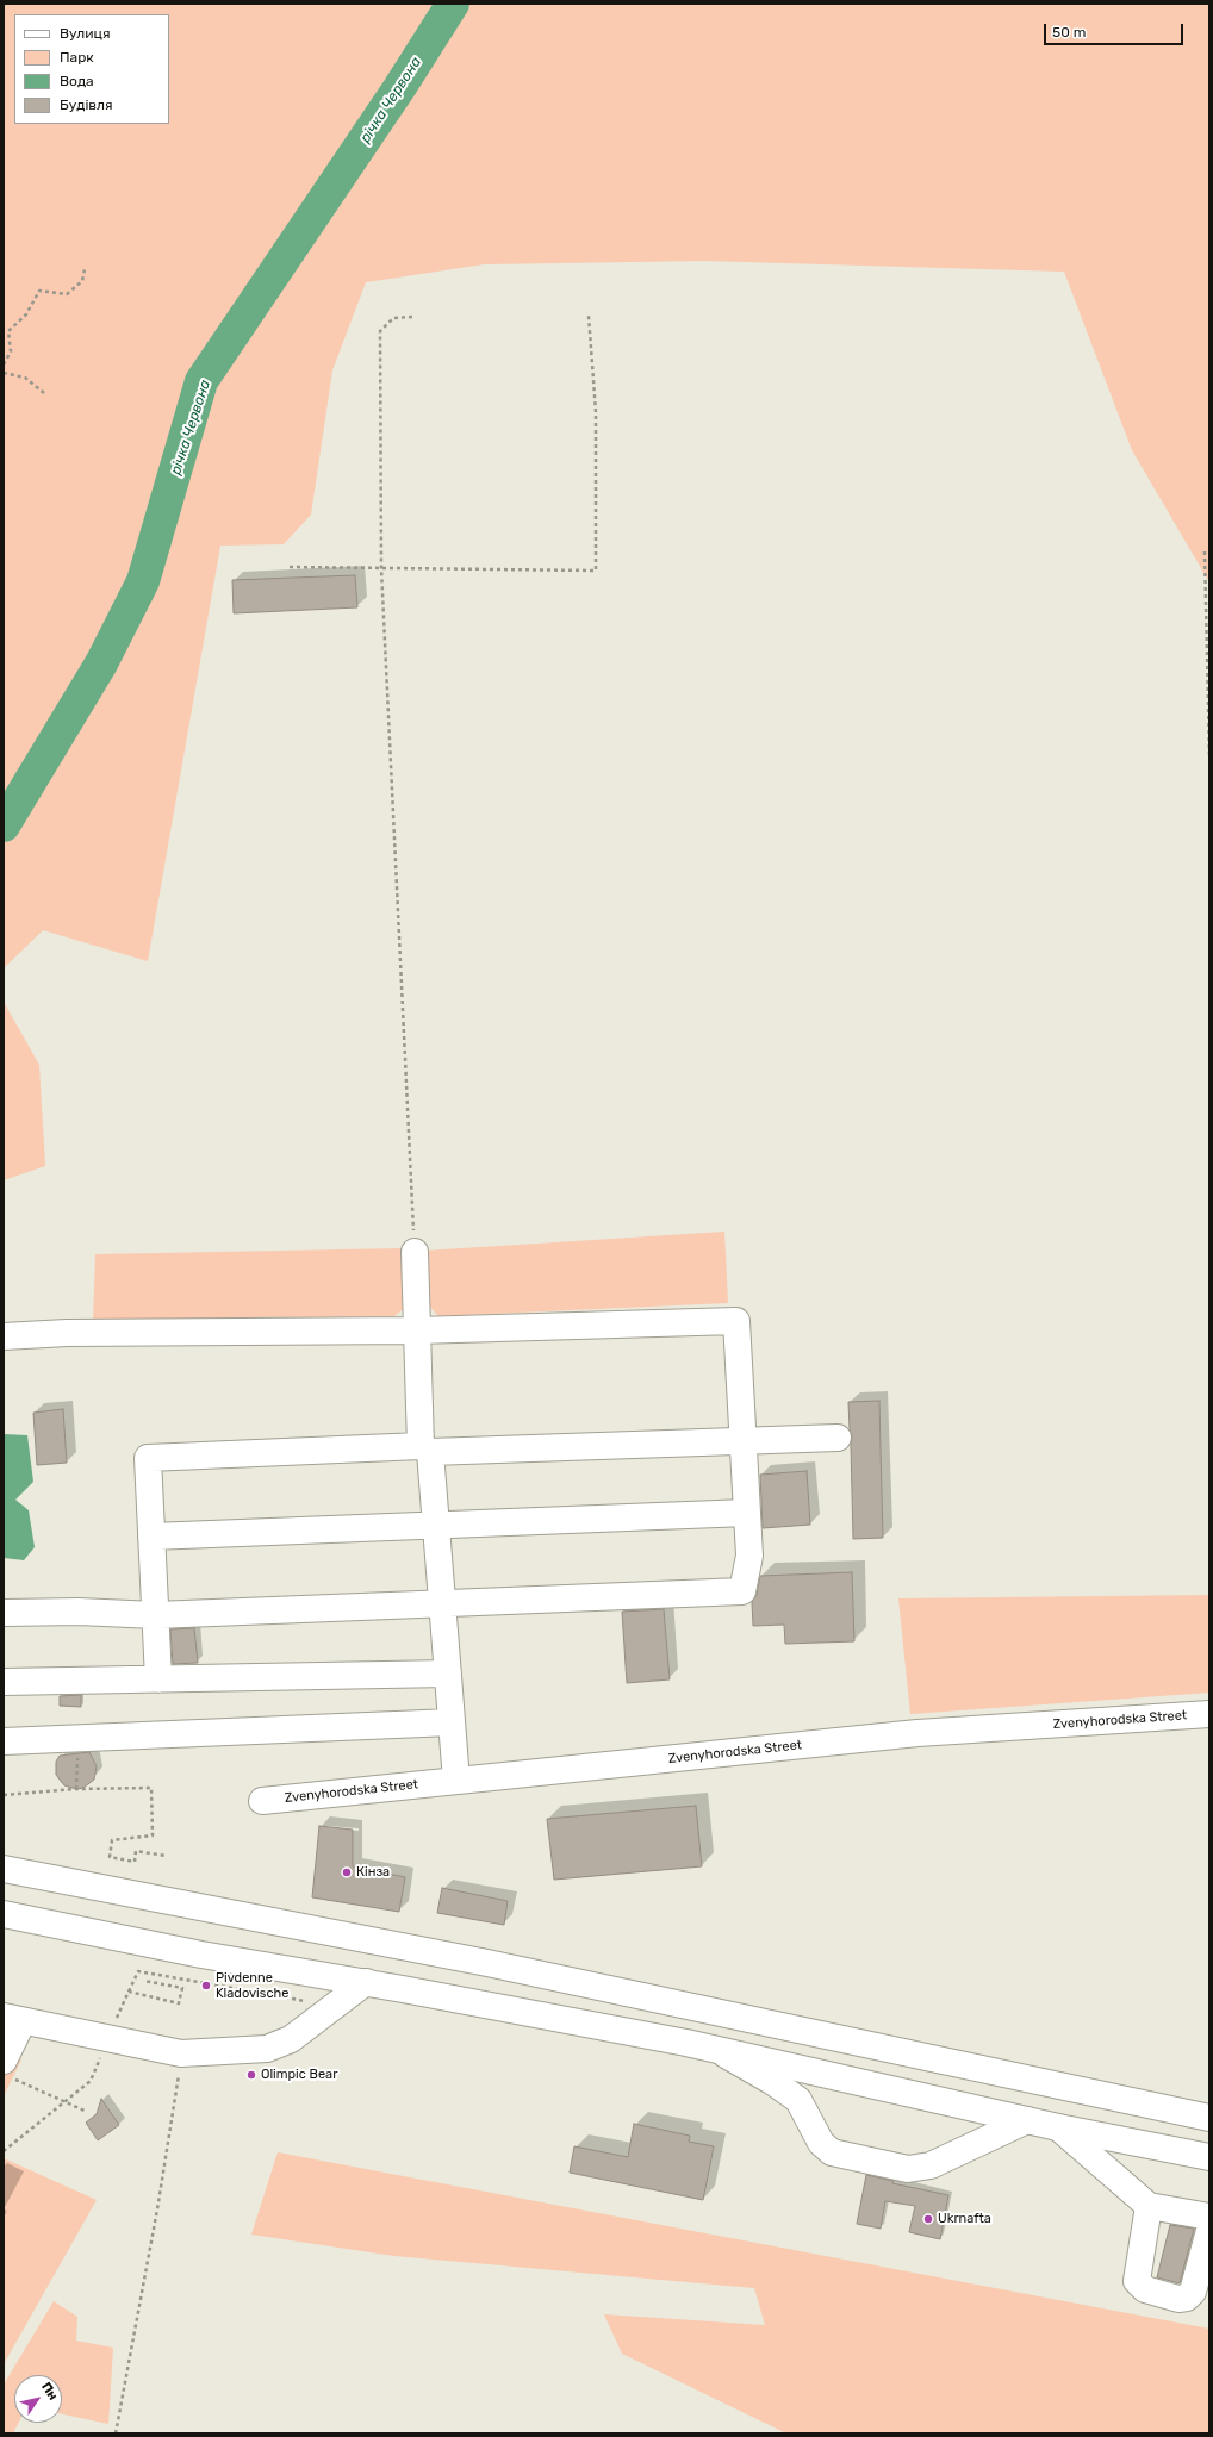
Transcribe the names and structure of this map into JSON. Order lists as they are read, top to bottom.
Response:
{
  "streets": {
    "main road": ["Zvenyhorodska Street"]
  },
  "water": ["річка Червона"],
  "places": [
    "Кінза",
    "Pivdenne Kladovische",
    "Olimpic Bear",
    "Ukrnafta"
  ],
  "legend": [
    "Вулиця",
    "Парк",
    "Вода",
    "Будівля"
  ],
  "scale_bar": "50 m",
  "north": "top right"
}
